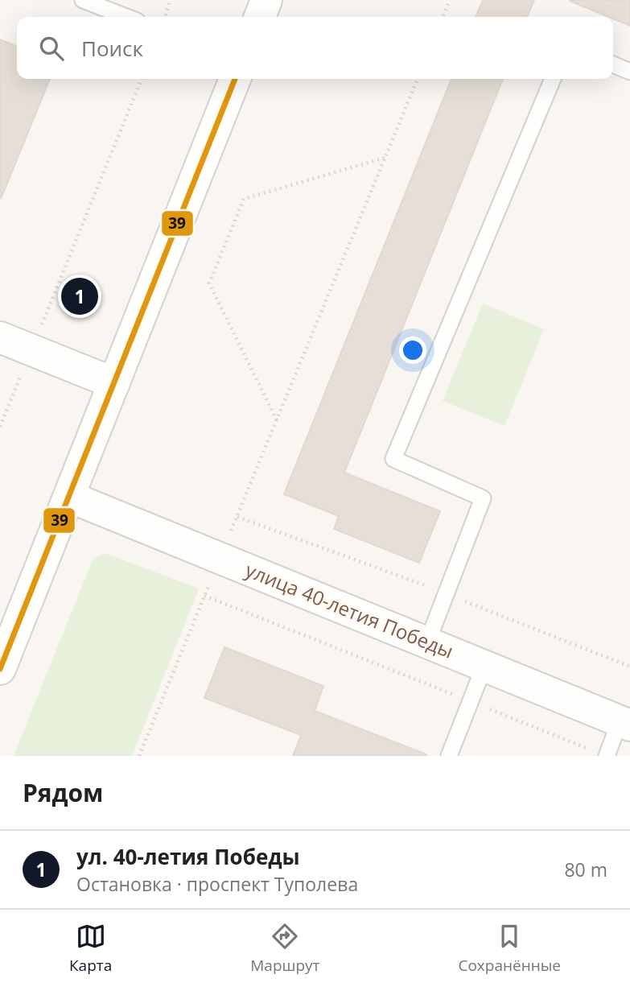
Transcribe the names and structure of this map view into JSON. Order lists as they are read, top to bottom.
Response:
{
  "streets": {
    "street": ["улица 40-летия Победы"]
  },
  "lines": ["transit line 39"],
  "page": {
    "search": "Поиск",
    "pins": "1",
    "heading": "Рядом",
    "list": [
      {
        "mark": "1",
        "name": "ул. 40-летия Победы",
        "note": "Остановка · проспект Туполева",
        "value": "80 m"
      }
    ],
    "nav": ["Карта", "Маршрут", "Сохранённые"]
  }
}
